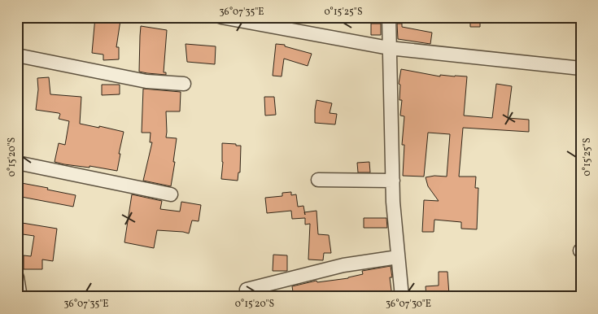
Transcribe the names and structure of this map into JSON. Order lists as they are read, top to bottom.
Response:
{
  "coordinates": [
    "36°07'35\"E",
    "0°15'25\"S",
    "0°15'20\"S",
    "36°07'30\"E"
  ]
}
